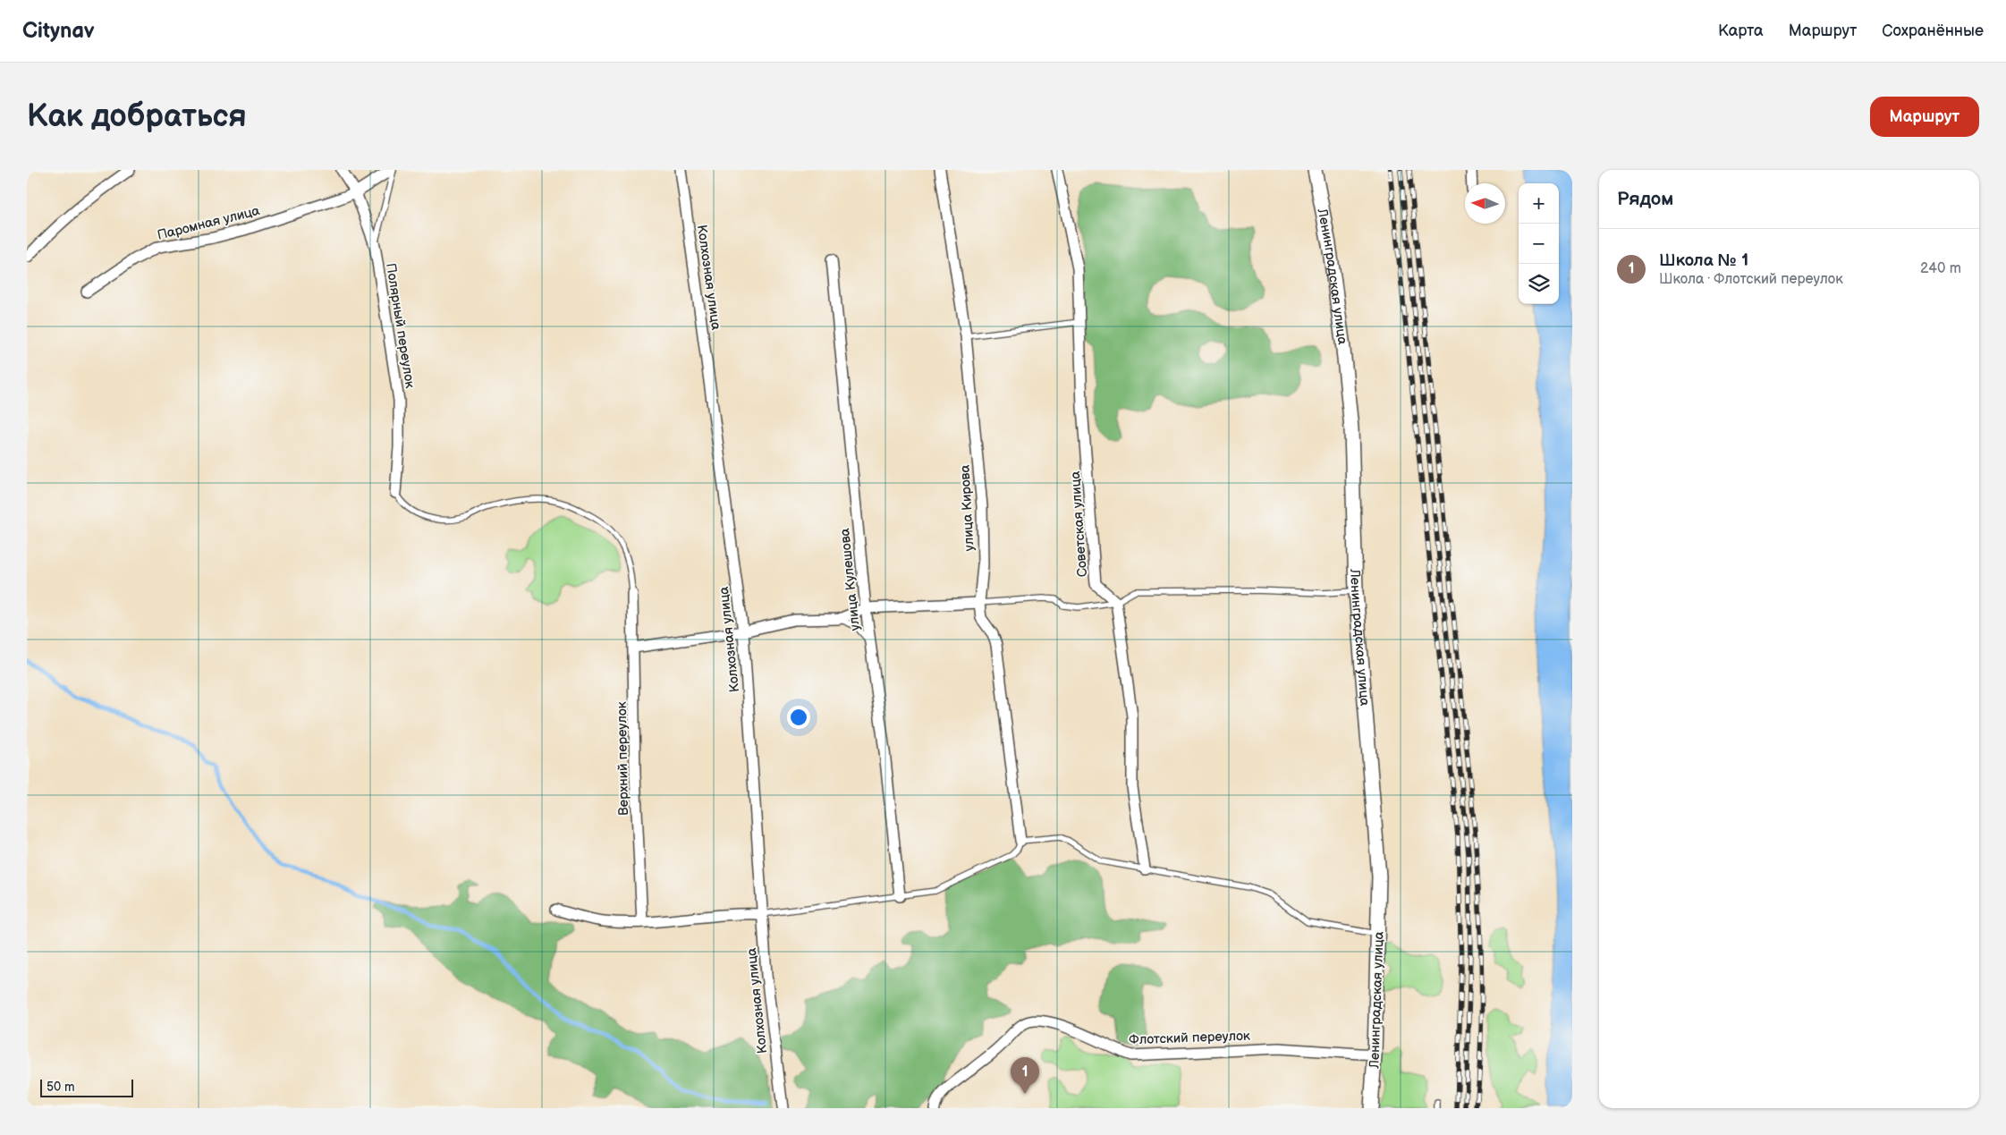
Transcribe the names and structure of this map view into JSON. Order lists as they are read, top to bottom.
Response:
{
  "streets": {
    "main road": ["Ленинградская улица"],
    "street": [
      "Паромная улица",
      "Колхозная улица",
      "Полярный переулок",
      "улица Кирова",
      "Советская улица",
      "улица Кулешова",
      "Верхний переулок",
      "Флотский переулок"
    ]
  },
  "crossings": [
    ["Паромная улица", "Полярный переулок"],
    ["Ленинградская улица", "Флотский переулок"]
  ],
  "scale_bar": "50 m",
  "north": "left",
  "page": {
    "header": "Citynav",
    "nav": ["Карта", "Маршрут", "Сохранённые"],
    "buttons": "Маршрут",
    "title": "Как добраться",
    "heading": "Рядом",
    "map_buttons": ["+", "−"],
    "list": [
      {
        "mark": "1",
        "name": "Школа № 1",
        "note": "Школа · Флотский переулок",
        "value": "240 m"
      }
    ],
    "pins": "1",
    "scale": "50 m"
  }
}
